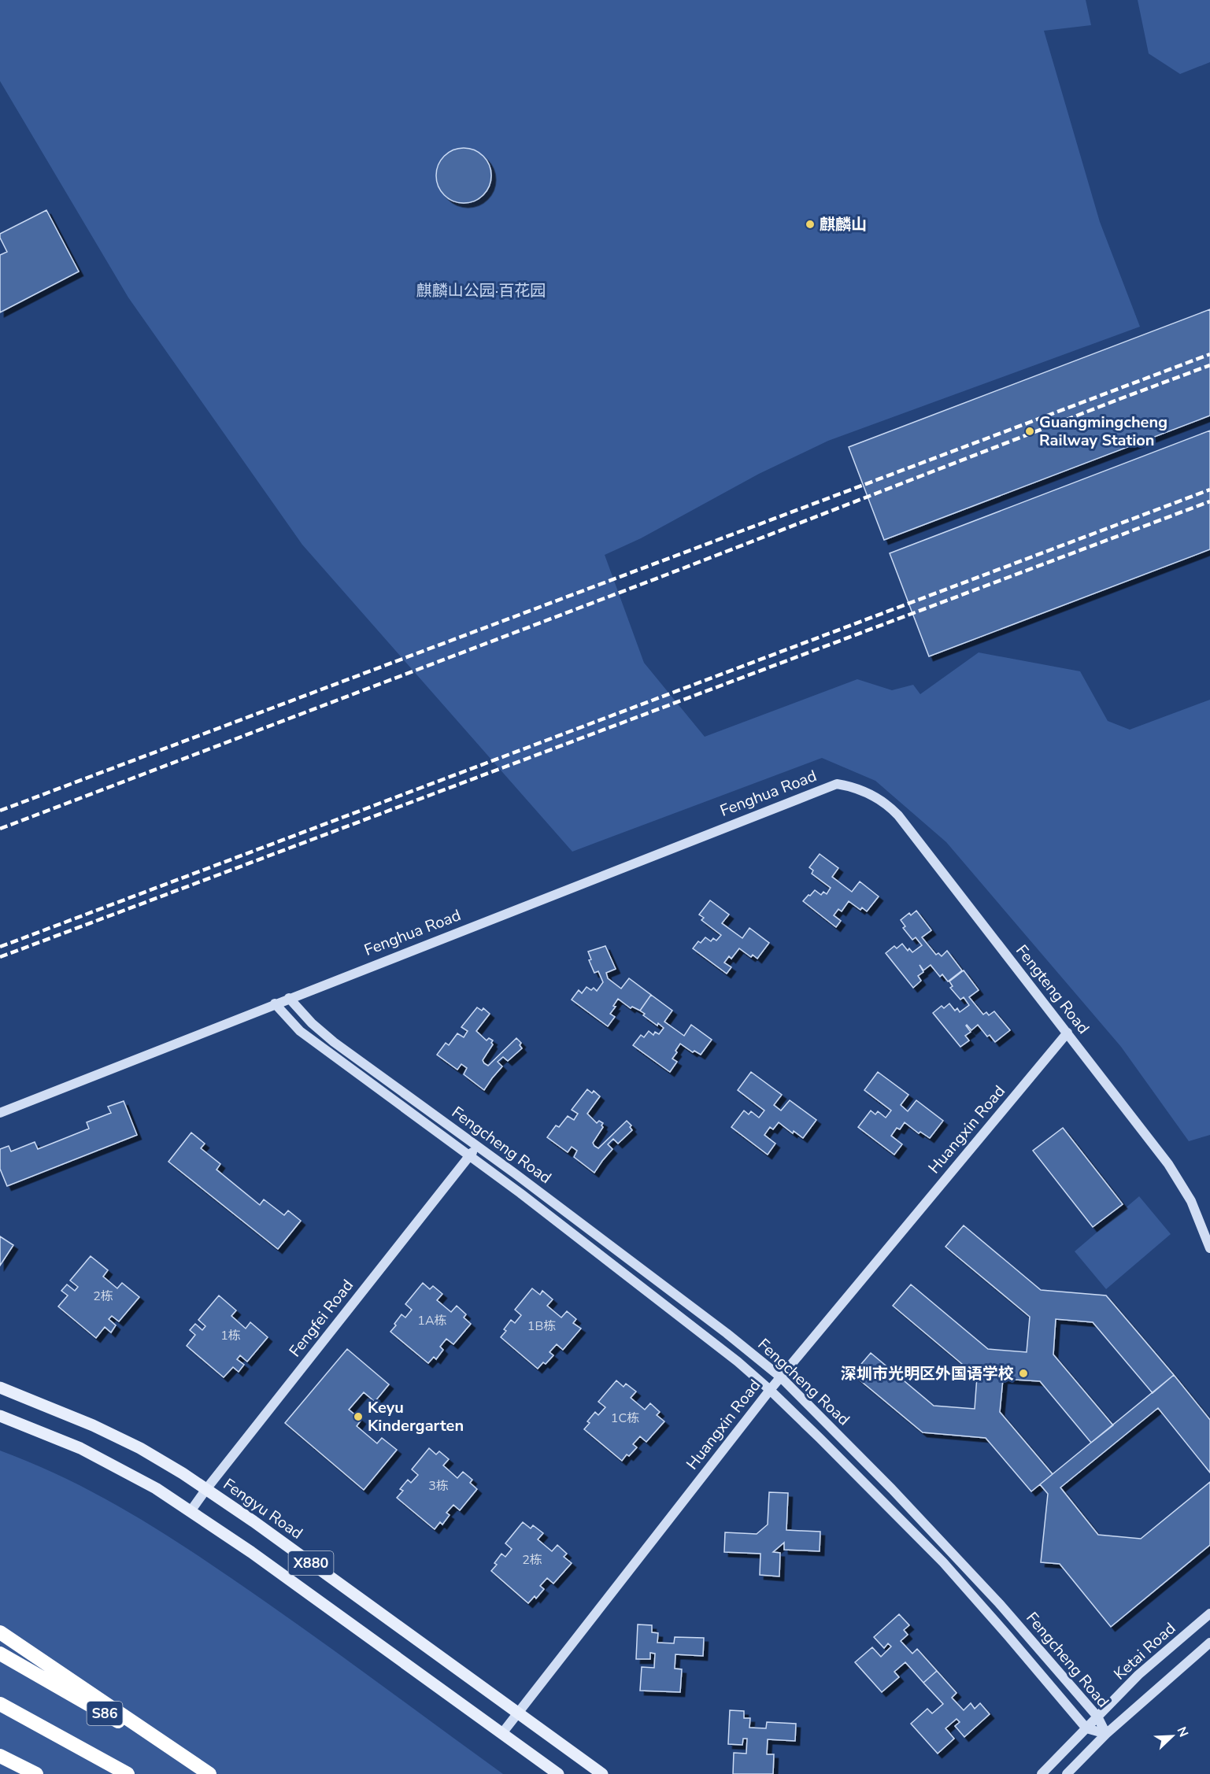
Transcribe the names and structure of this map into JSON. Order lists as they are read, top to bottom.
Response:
{
  "streets": {
    "highway": ["S86"],
    "main road": ["Fengyu Road", "X880"],
    "street": [
      "Fenghua Road",
      "Fengteng Road",
      "Huangxin Road",
      "Fengcheng Road",
      "Fengfei Road",
      "Ketai Road"
    ]
  },
  "crossings": [
    ["Fenghua Road", "Fengteng Road"],
    ["Fenghua Road", "Fengcheng Road"],
    ["Fengteng Road", "Huangxin Road"],
    ["Huangxin Road", "Fengcheng Road"],
    ["Huangxin Road", "Fengyu Road"],
    ["Huangxin Road", "X880"],
    ["Fengcheng Road", "Fengfei Road"],
    ["Fengcheng Road", "Ketai Road"],
    ["Fengfei Road", "Fengyu Road"],
    ["Fengfei Road", "X880"]
  ],
  "parks": ["麒麟山公园·百花园"],
  "places": [
    "麒麟山",
    "Guangmingcheng Railway Station",
    "深圳市光明区外国语学校",
    "Keyu Kindergarten"
  ],
  "house_numbers": [
    "2栋",
    "1A栋",
    "1B栋",
    "1栋",
    "1C栋",
    "3栋",
    "2栋"
  ],
  "north": "top right"
}
